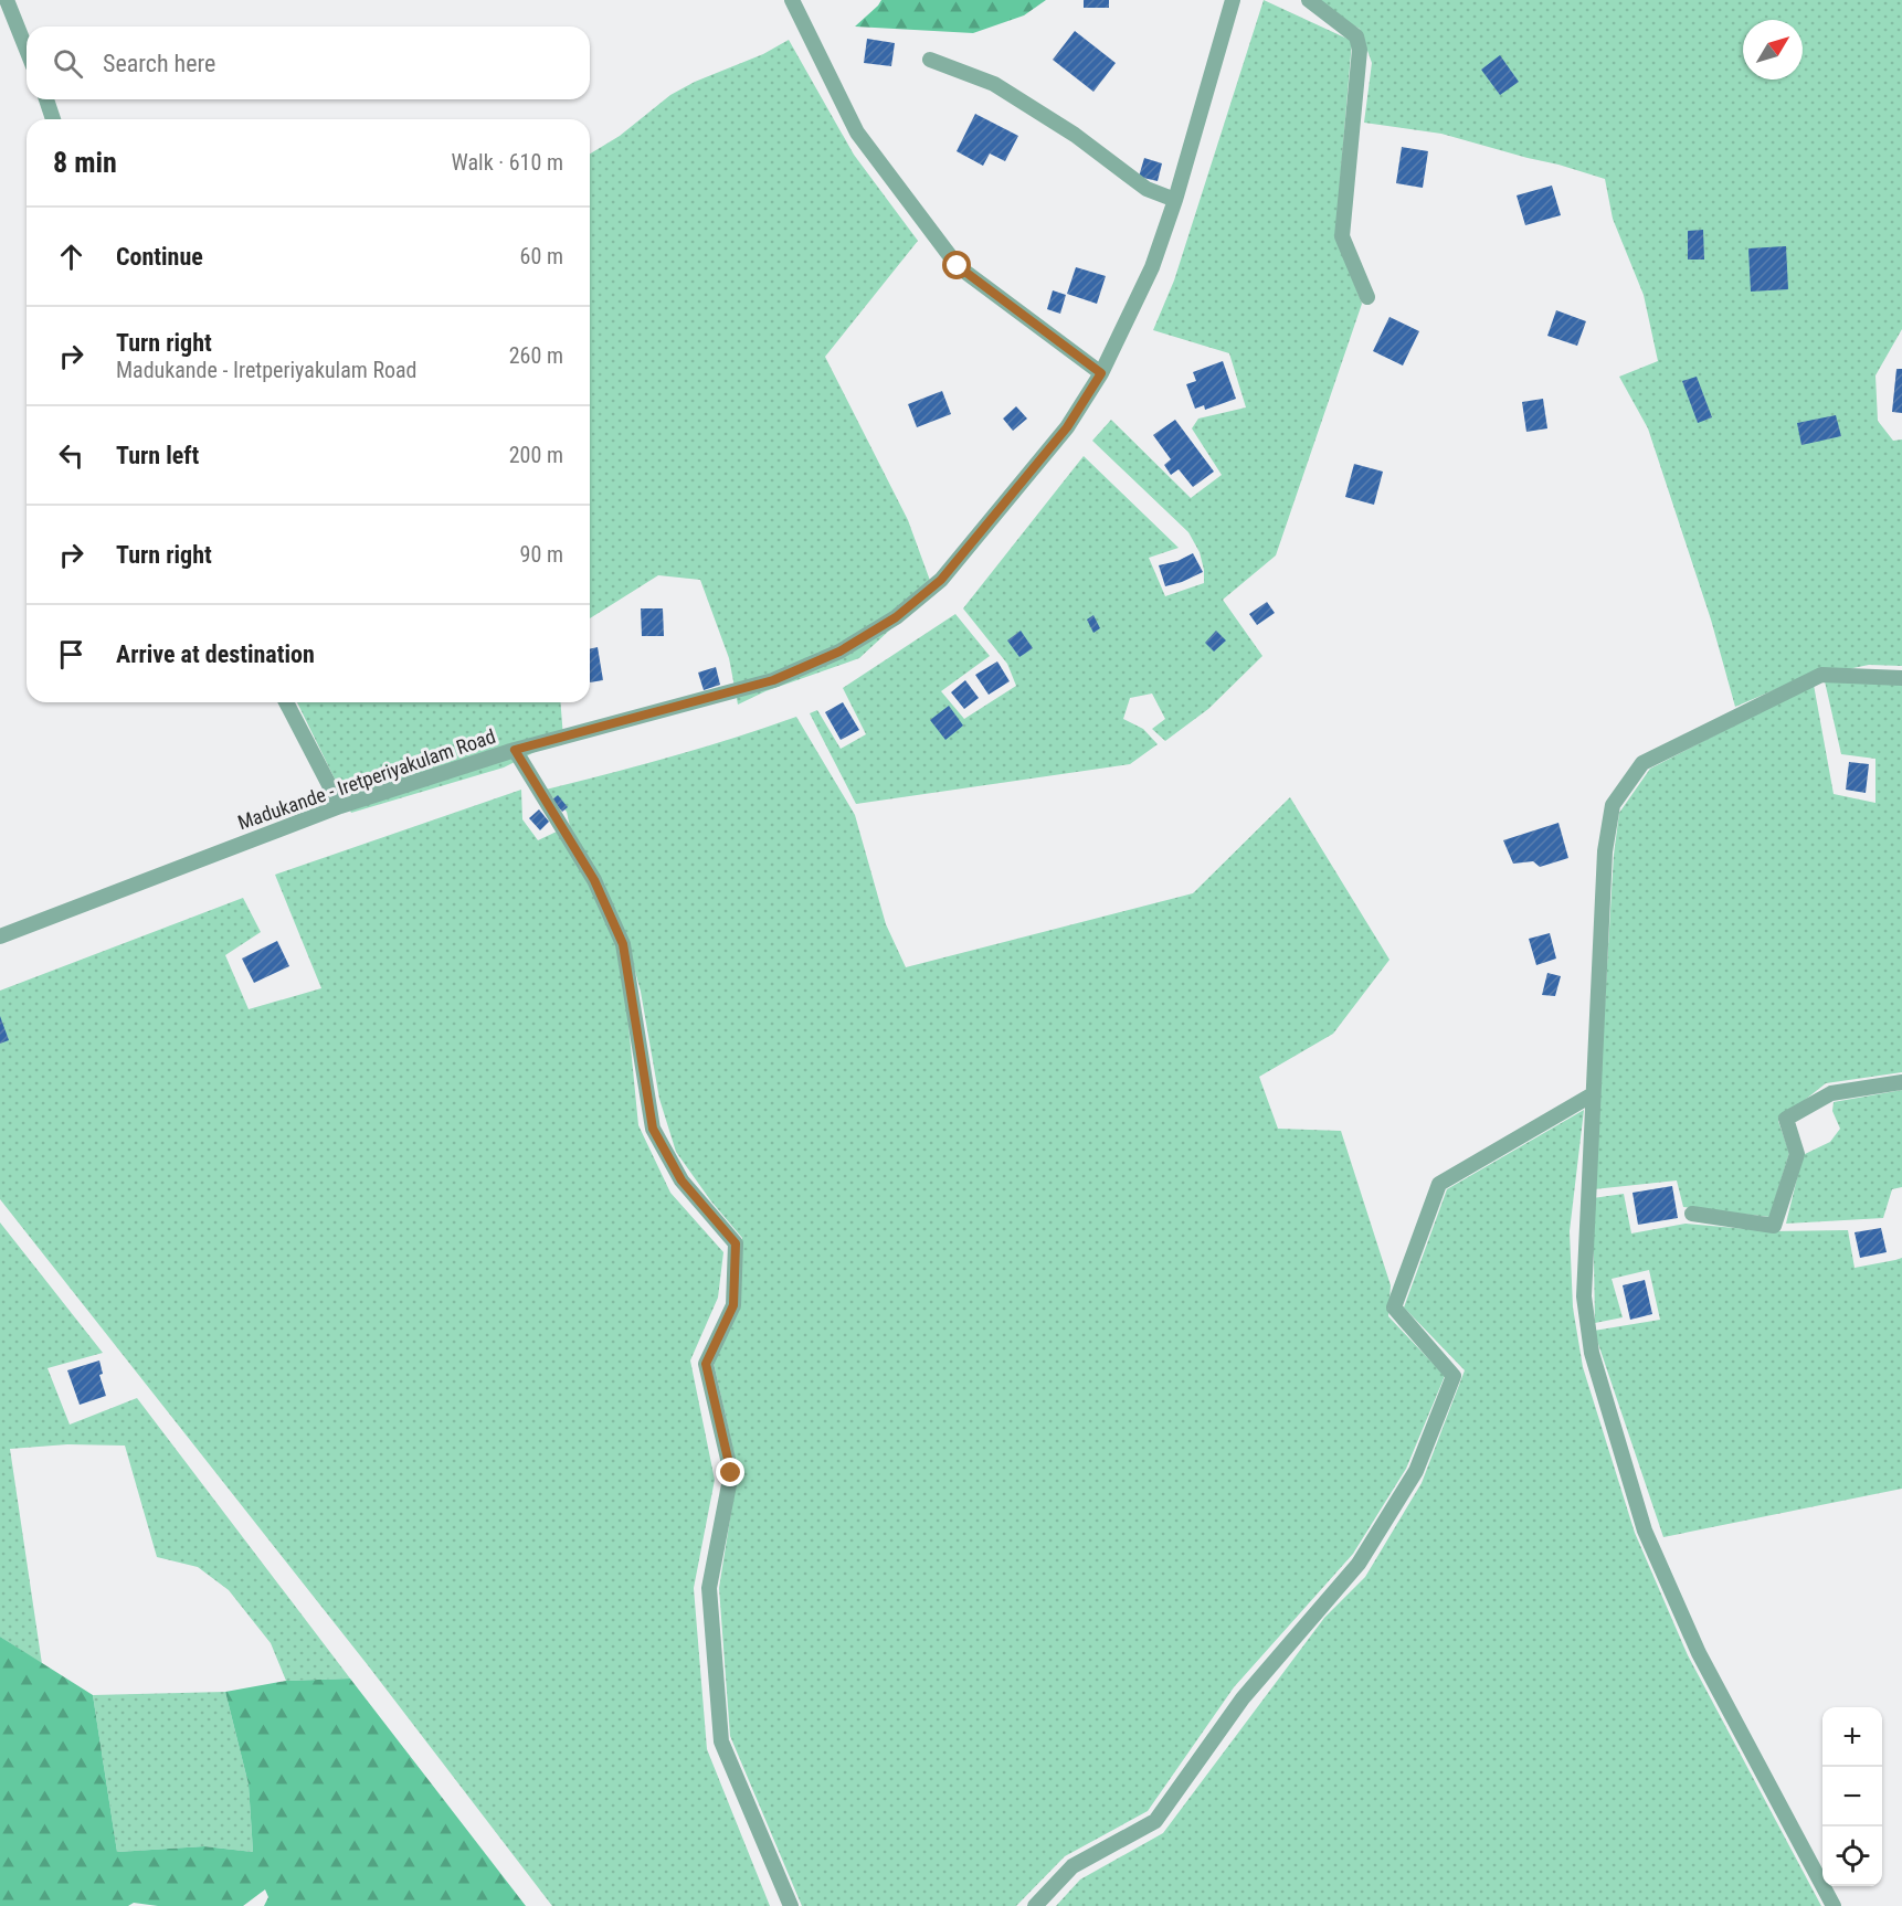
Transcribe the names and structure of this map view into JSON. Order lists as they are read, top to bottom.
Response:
{
  "streets": {
    "street": ["Madukande - Iretperiyakulam Road"]
  },
  "north": "top right",
  "page": {
    "search": "Search here",
    "heading": ["8 min", "Walk · 610 m"],
    "list": [
      ["Continue", "60 m"],
      ["Turn right", "Madukande - Iretperiyakulam Road", "260 m"],
      ["Turn left", "200 m"],
      ["Turn right", "90 m"],
      "Arrive at destination"
    ],
    "map_buttons": ["+", "−"]
  }
}
